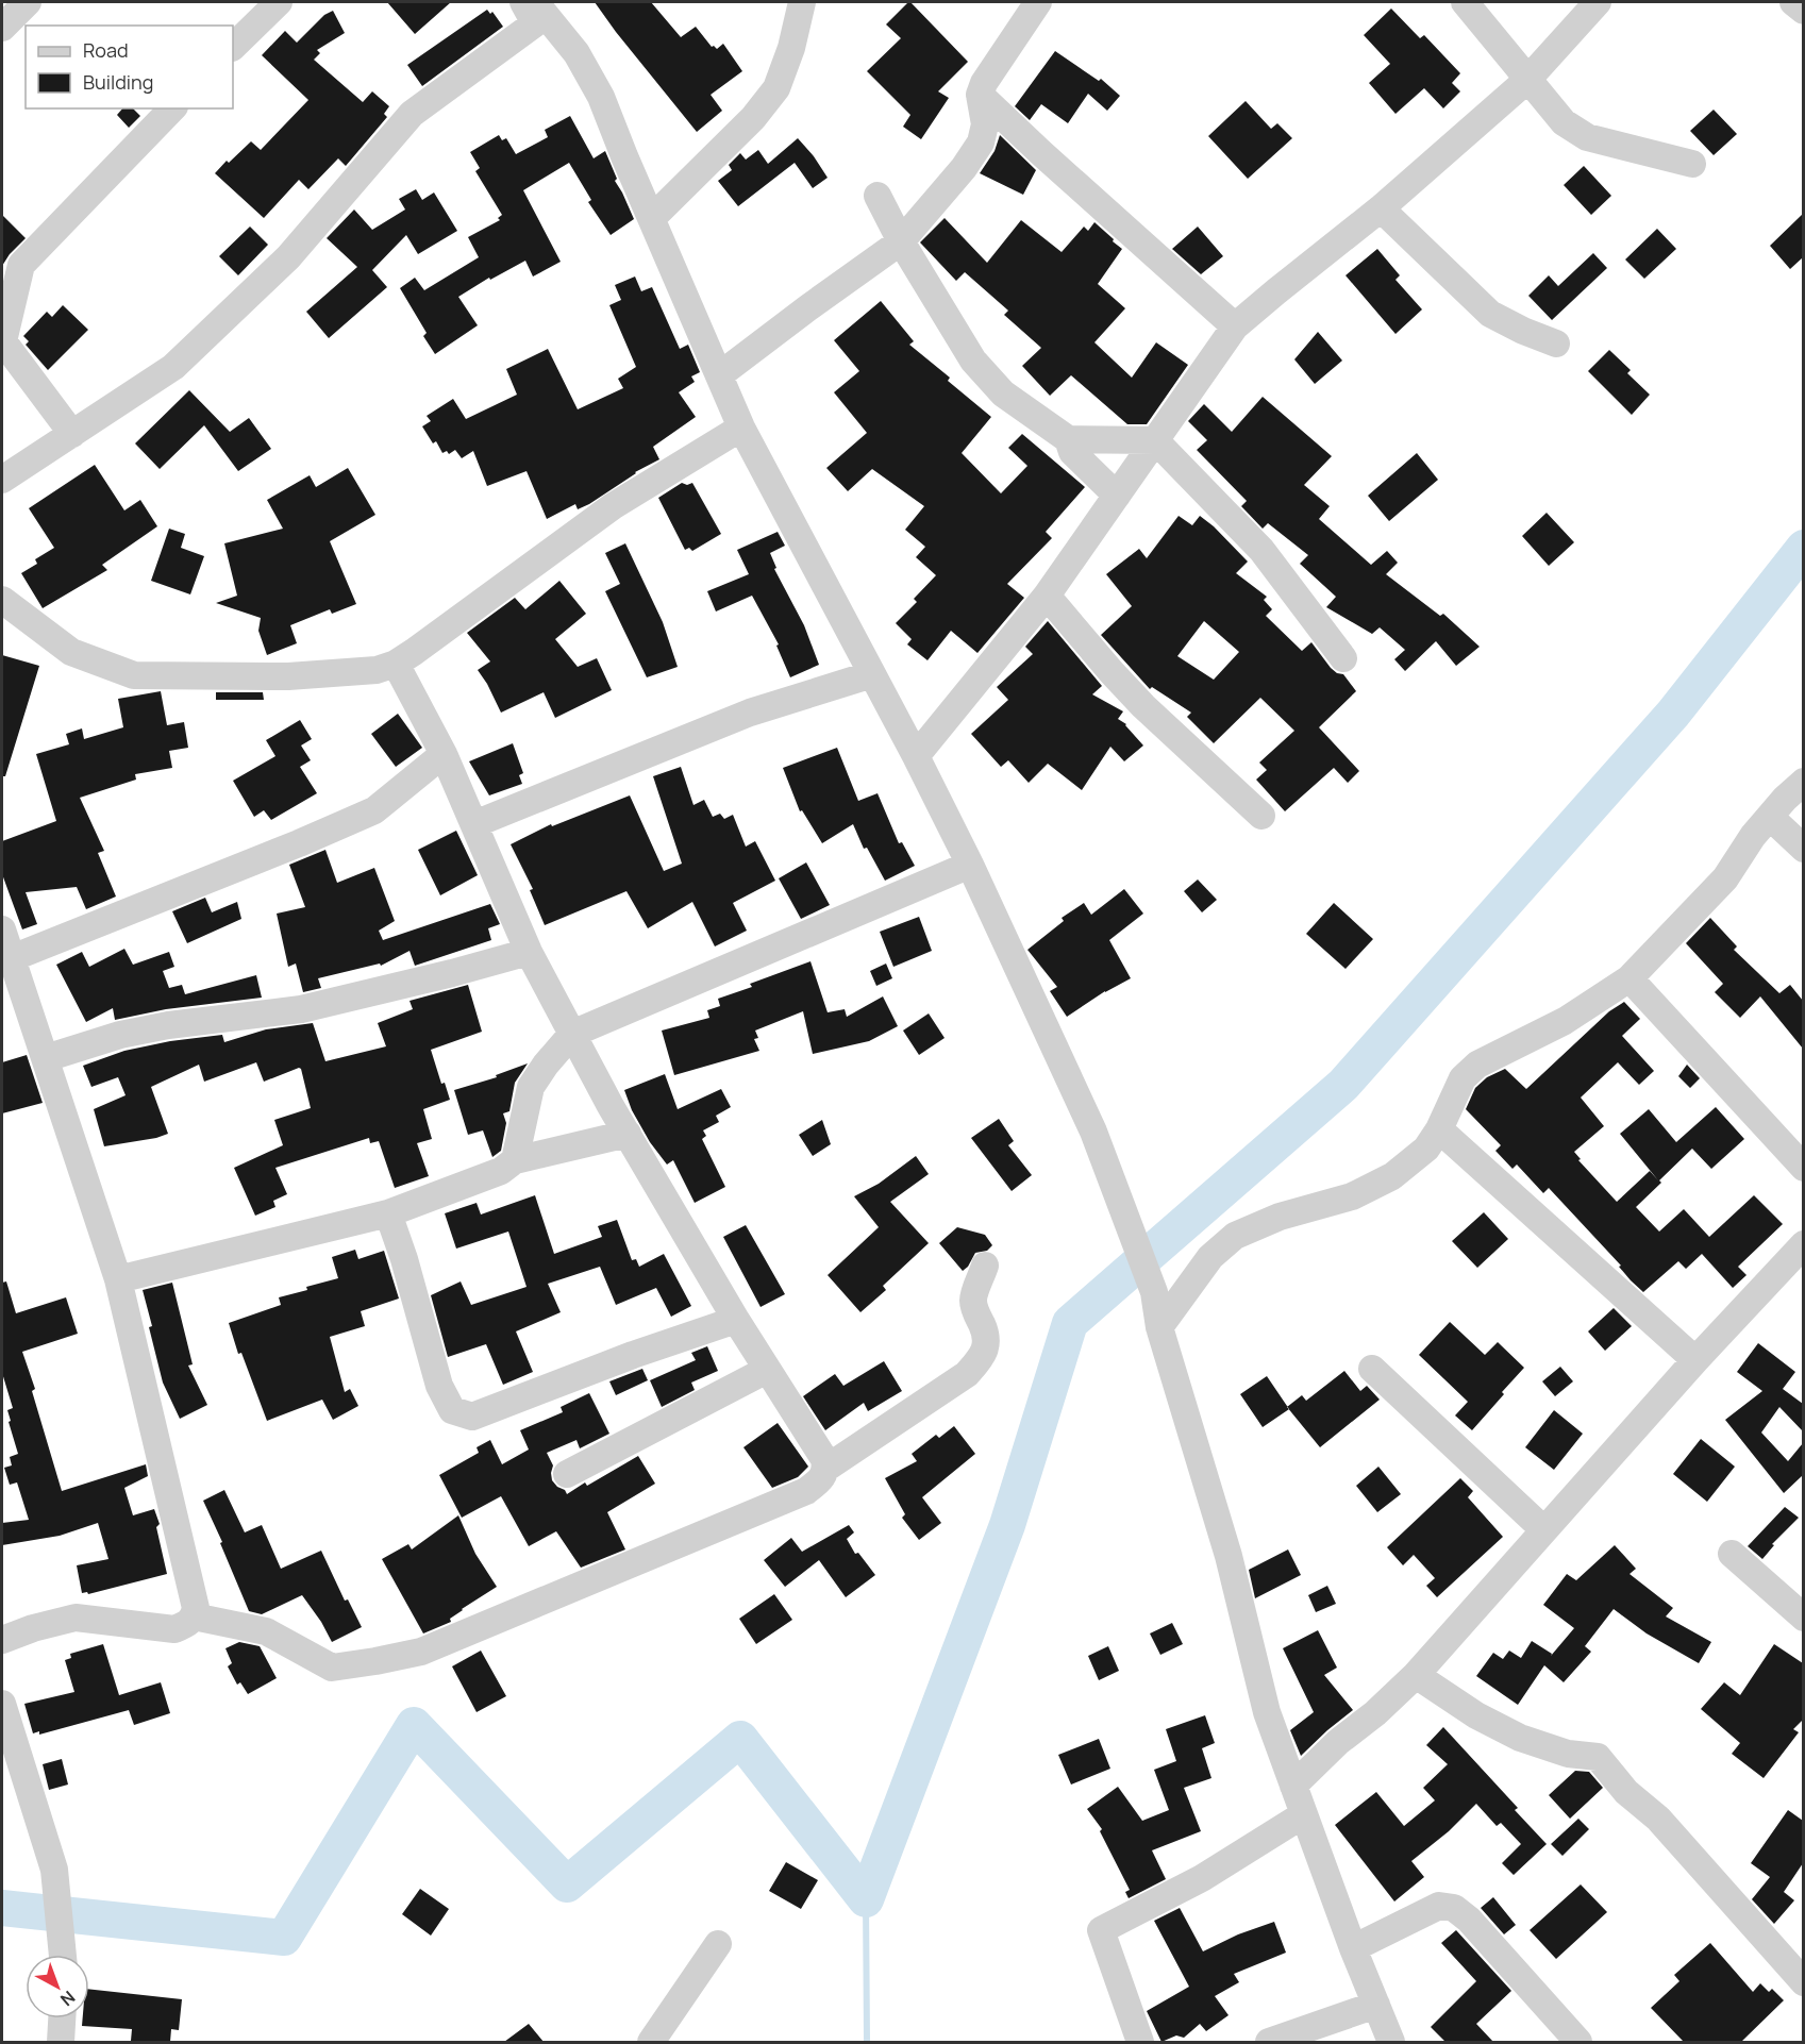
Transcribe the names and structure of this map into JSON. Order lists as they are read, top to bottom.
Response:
{
  "legend": ["Road", "Building"],
  "north": "bottom right"
}
